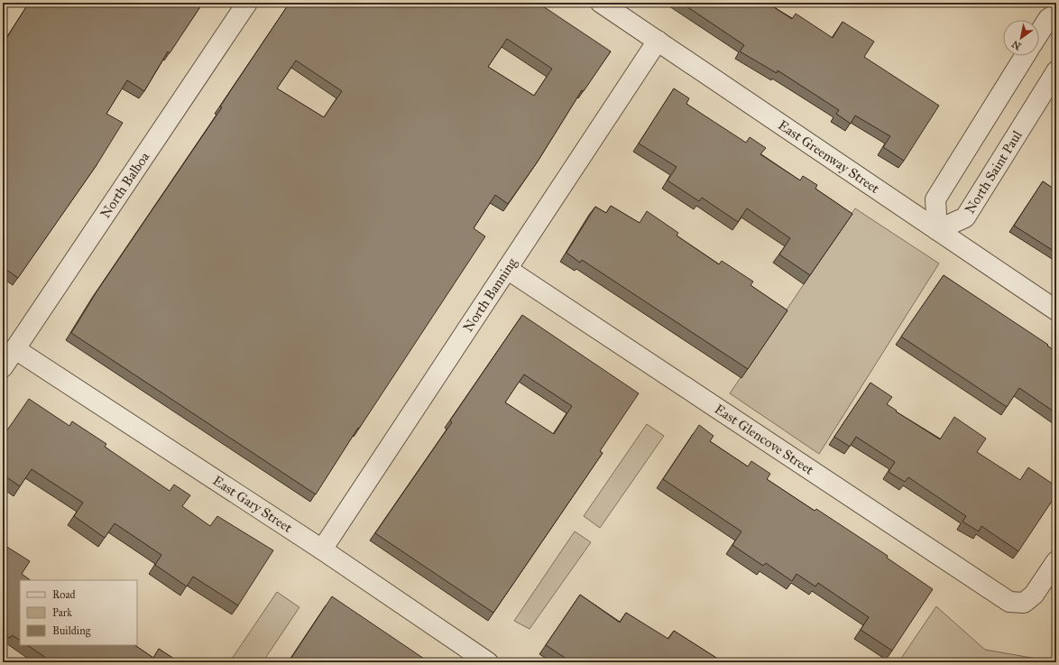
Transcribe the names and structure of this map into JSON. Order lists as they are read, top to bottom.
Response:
{
  "streets": {
    "street": [
      "East Greenway Street",
      "North Saint Paul",
      "North Balboa",
      "North Banning",
      "East Glencove Street",
      "East Gary Street"
    ]
  },
  "crossings": [
    ["East Greenway Street", "North Saint Paul"],
    ["East Greenway Street", "North Banning"],
    ["North Balboa", "East Gary Street"],
    ["North Banning", "East Glencove Street"],
    ["North Banning", "East Gary Street"]
  ],
  "legend": ["Road", "Park", "Building"],
  "north": "bottom left"
}
